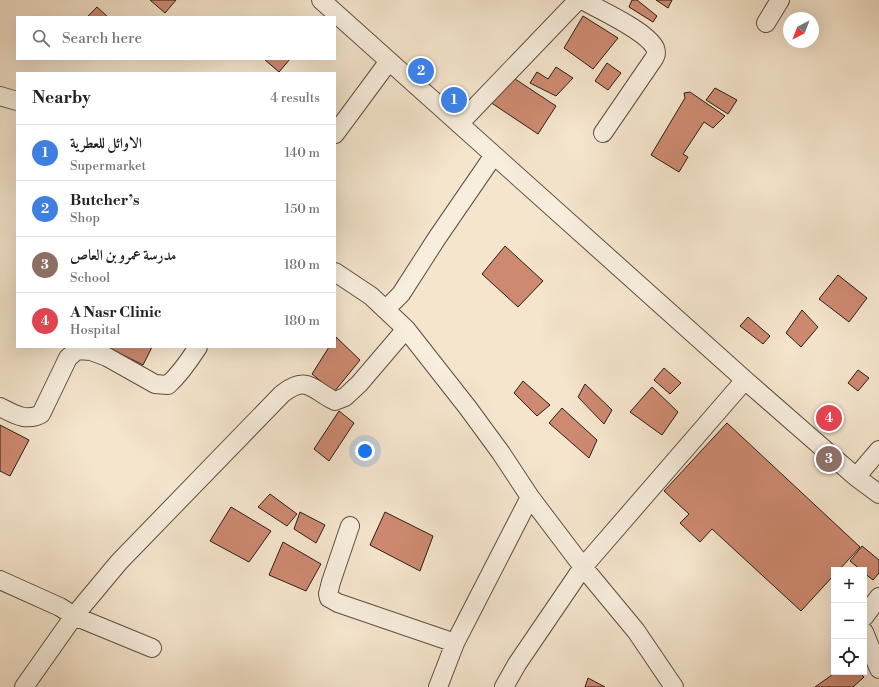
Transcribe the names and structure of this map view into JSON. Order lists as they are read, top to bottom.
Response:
{
  "north": "bottom left",
  "page": {
    "search": "Search here",
    "pins": [
      "2",
      "1",
      "4",
      "3"
    ],
    "heading": ["Nearby", "4 results"],
    "list": [
      {
        "mark": "1",
        "name": "الاوائل للعطرية",
        "note": "Supermarket",
        "value": "140 m"
      },
      {
        "mark": "2",
        "name": "Butcher’s",
        "note": "Shop",
        "value": "150 m"
      },
      {
        "mark": "3",
        "name": "مدرسة عمرو بن العاص",
        "note": "School",
        "value": "180 m"
      },
      {
        "mark": "4",
        "name": "A Nasr Clinic",
        "note": "Hospital",
        "value": "180 m"
      }
    ],
    "map_buttons": ["+", "−"]
  }
}
